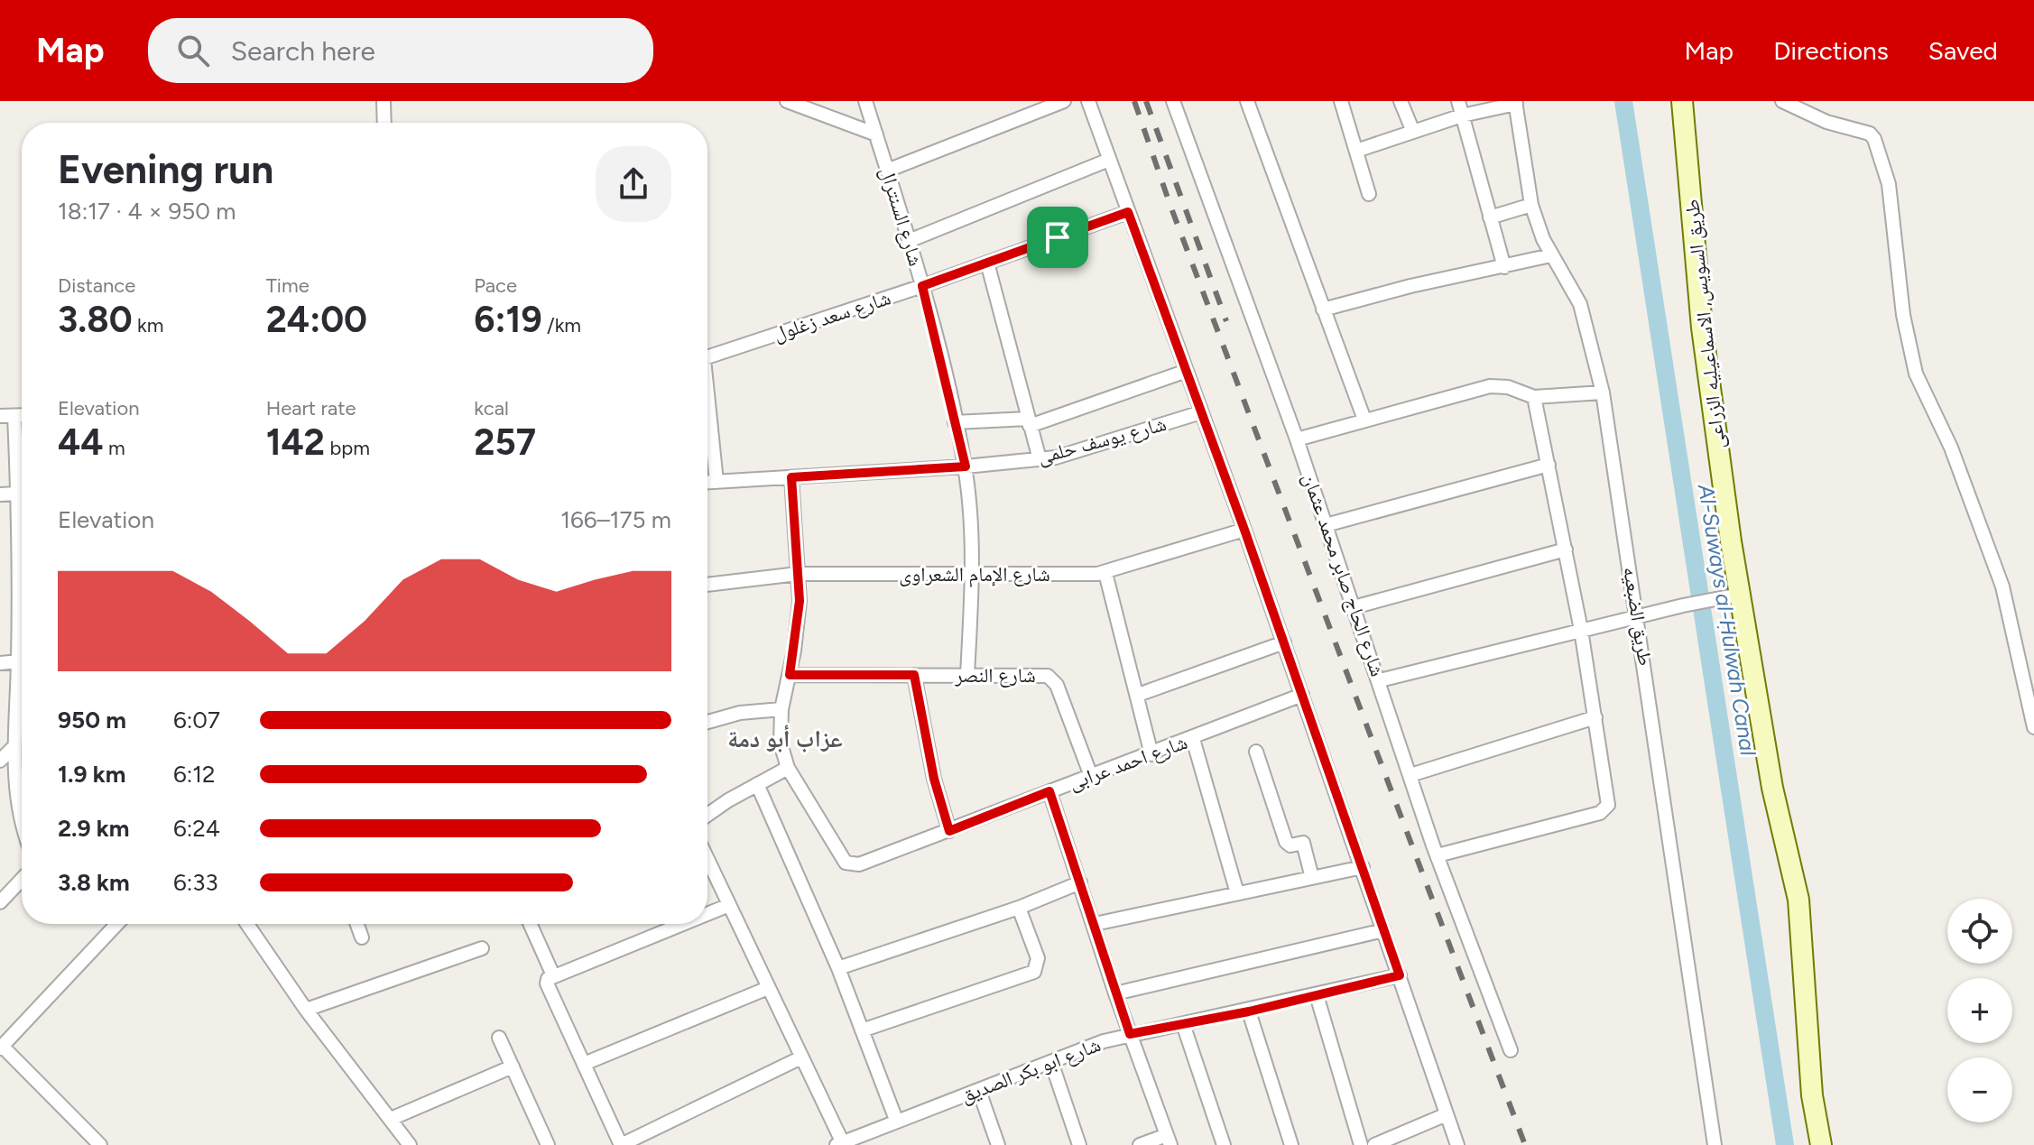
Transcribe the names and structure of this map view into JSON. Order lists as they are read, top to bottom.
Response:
{
  "streets": {
    "main road": ["طريق السويس, الاسماعيليه الزراعى"],
    "street": [
      "شارع السنترال",
      "شارع سعد زغلول",
      "شارع يوسف حلمى",
      "شارع الإمام الشعراوى",
      "شارع الحاج صابر محمد عثمان",
      "طريق الضبعيه",
      "شارع النصر",
      "شارع احمد عرابى",
      "شارع ابو بكر الصديق"
    ]
  },
  "crossings": [
    ["شارع السنترال", "شارع سعد زغلول"],
    ["شارع السنترال", "شارع يوسف حلمى"],
    ["شارع السنترال", "شارع الإمام الشعراوى"],
    ["شارع السنترال", "شارع النصر"],
    ["شارع يوسف حلمى", "شارع احمد عرابى"],
    ["شارع الإمام الشعراوى", "شارع احمد عرابى"],
    ["شارع النصر", "شارع احمد عرابى"]
  ],
  "districts": ["عزاب أبو دمة"],
  "water": ["Al-Suways al-Ḥulwah Canal"],
  "page": {
    "header": "Map",
    "search": "Search here",
    "nav": ["Map", "Directions", "Saved"],
    "heading": ["Evening run", "18:17 · 4 × 950 m"],
    "stats": [
      ["Distance", "3.80 km"],
      ["Time", "24:00"],
      ["Pace", "6:19 /km"],
      ["Elevation", "44 m"],
      ["Heart rate", "142 bpm"],
      ["kcal", "257"]
    ],
    "chart": ["Elevation", "166–175 m"],
    "list": [
      {
        "name": "950 m",
        "note": "6:07"
      },
      {
        "name": "1.9 km",
        "note": "6:12"
      },
      {
        "name": "2.9 km",
        "note": "6:24"
      },
      {
        "name": "3.8 km",
        "note": "6:33"
      }
    ],
    "map_buttons": ["+", "−"]
  }
}
